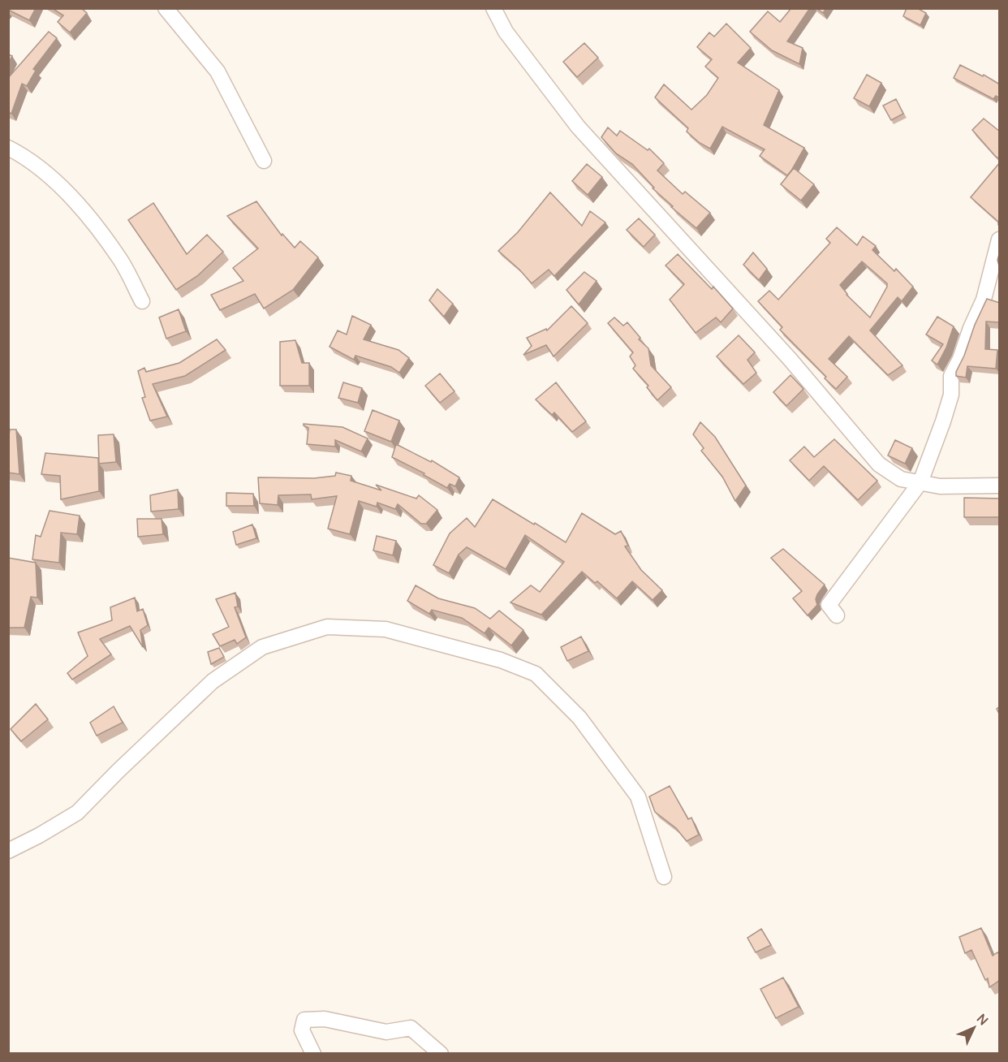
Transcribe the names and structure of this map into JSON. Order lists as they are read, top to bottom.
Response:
{
  "north": "top right"
}
